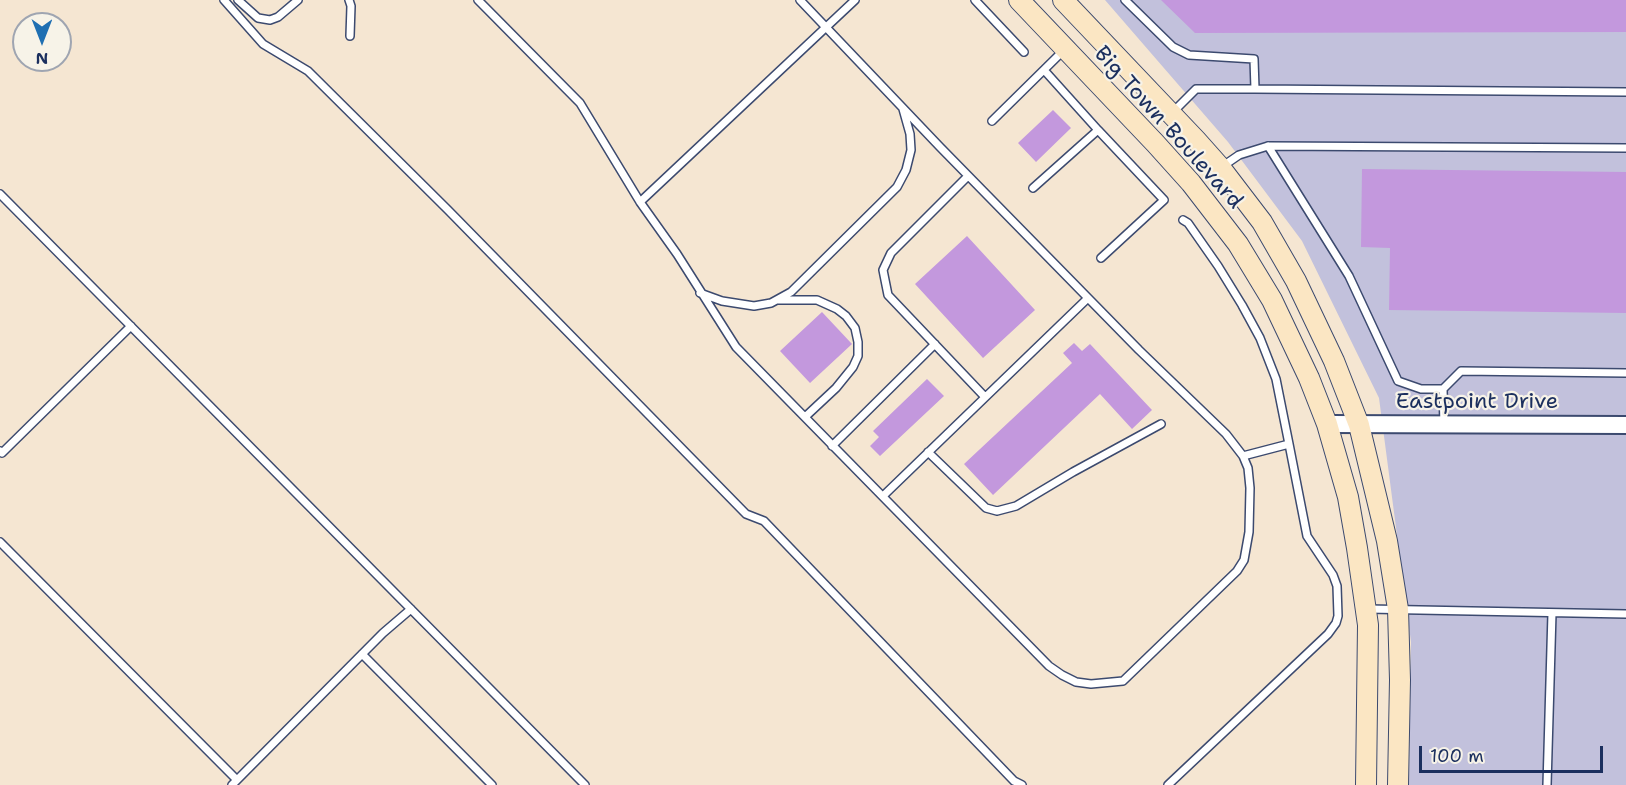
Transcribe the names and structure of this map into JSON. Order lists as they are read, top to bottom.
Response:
{
  "streets": {
    "main road": ["Big Town Boulevard"],
    "street": ["Eastpoint Drive"]
  },
  "crossings": [
    ["Big Town Boulevard", "Eastpoint Drive"]
  ],
  "scale_bar": "100 m",
  "north": "bottom"
}
